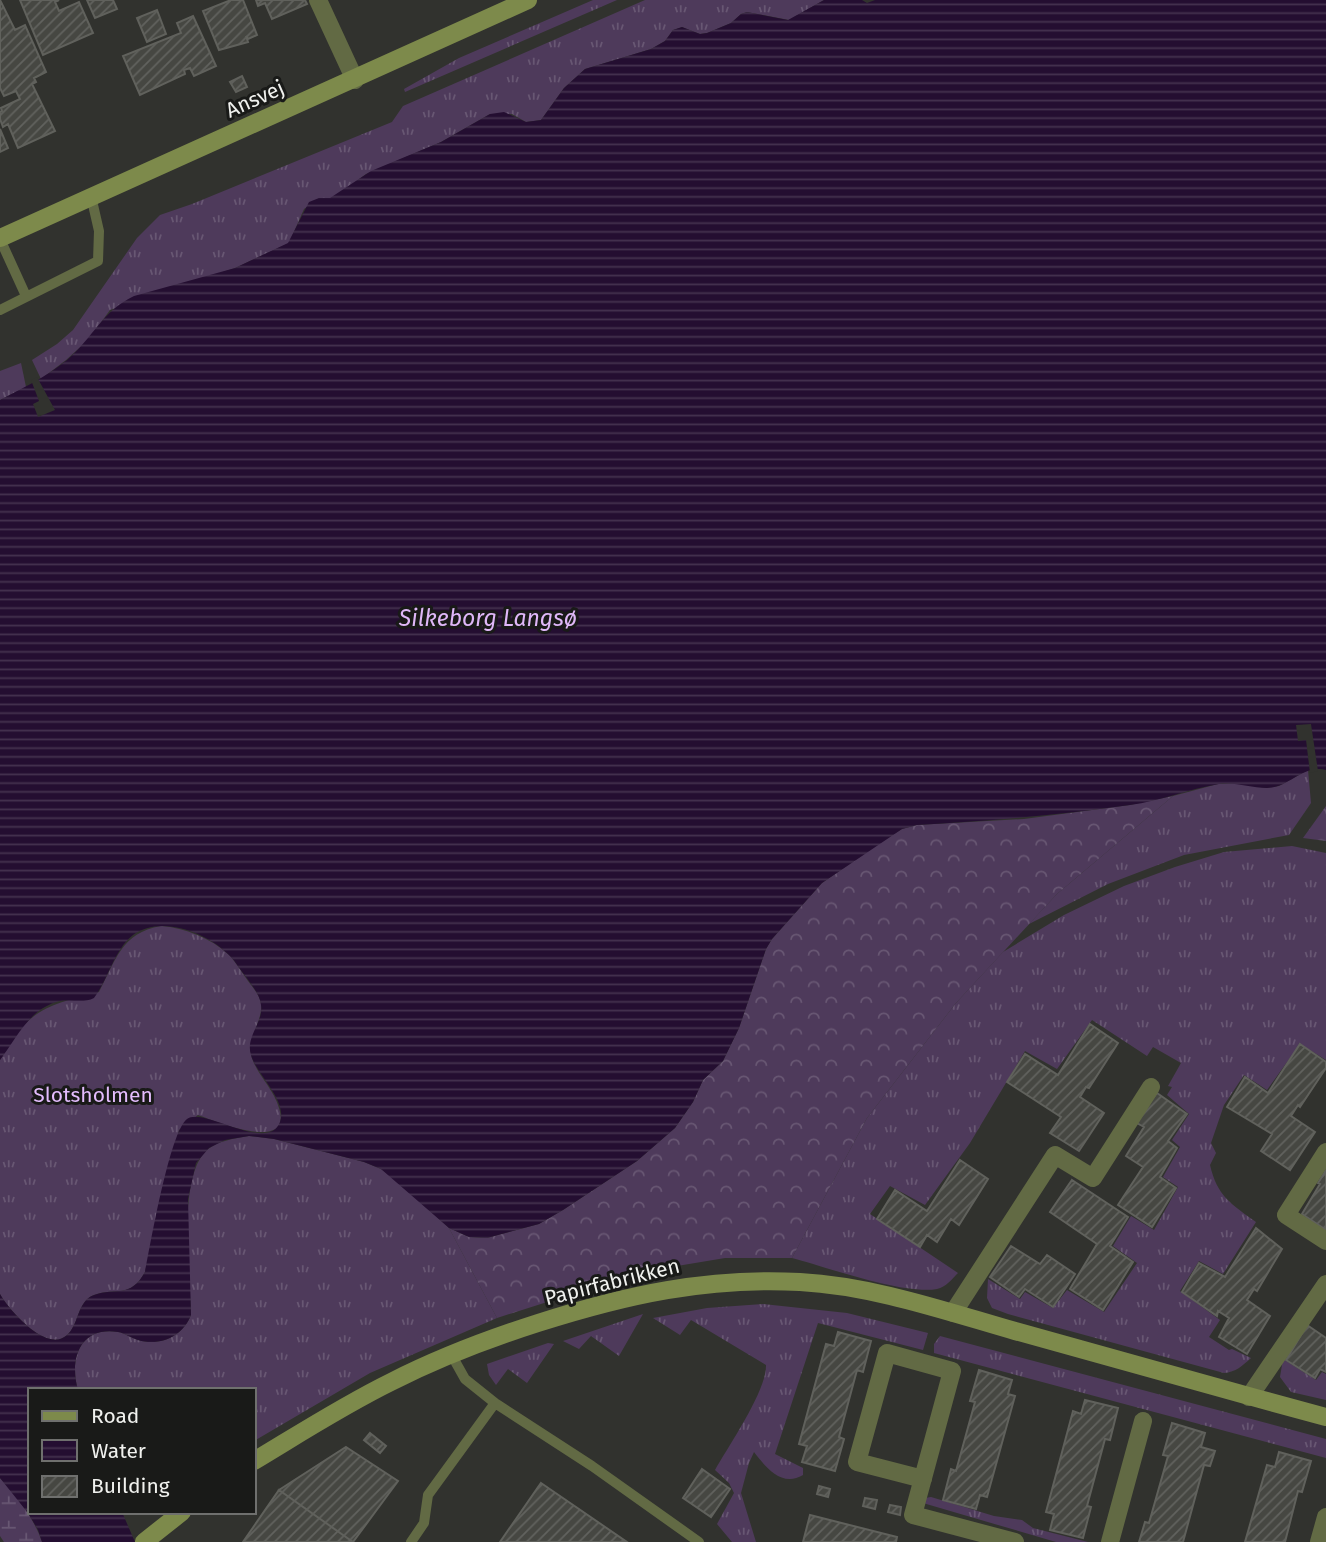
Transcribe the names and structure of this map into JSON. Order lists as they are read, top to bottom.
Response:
{
  "streets": {
    "street": ["Ansvej", "Papirfabrikken"]
  },
  "water": ["Silkeborg Langsø"],
  "parks": ["Slotsholmen"],
  "legend": ["Road", "Water", "Building"]
}
